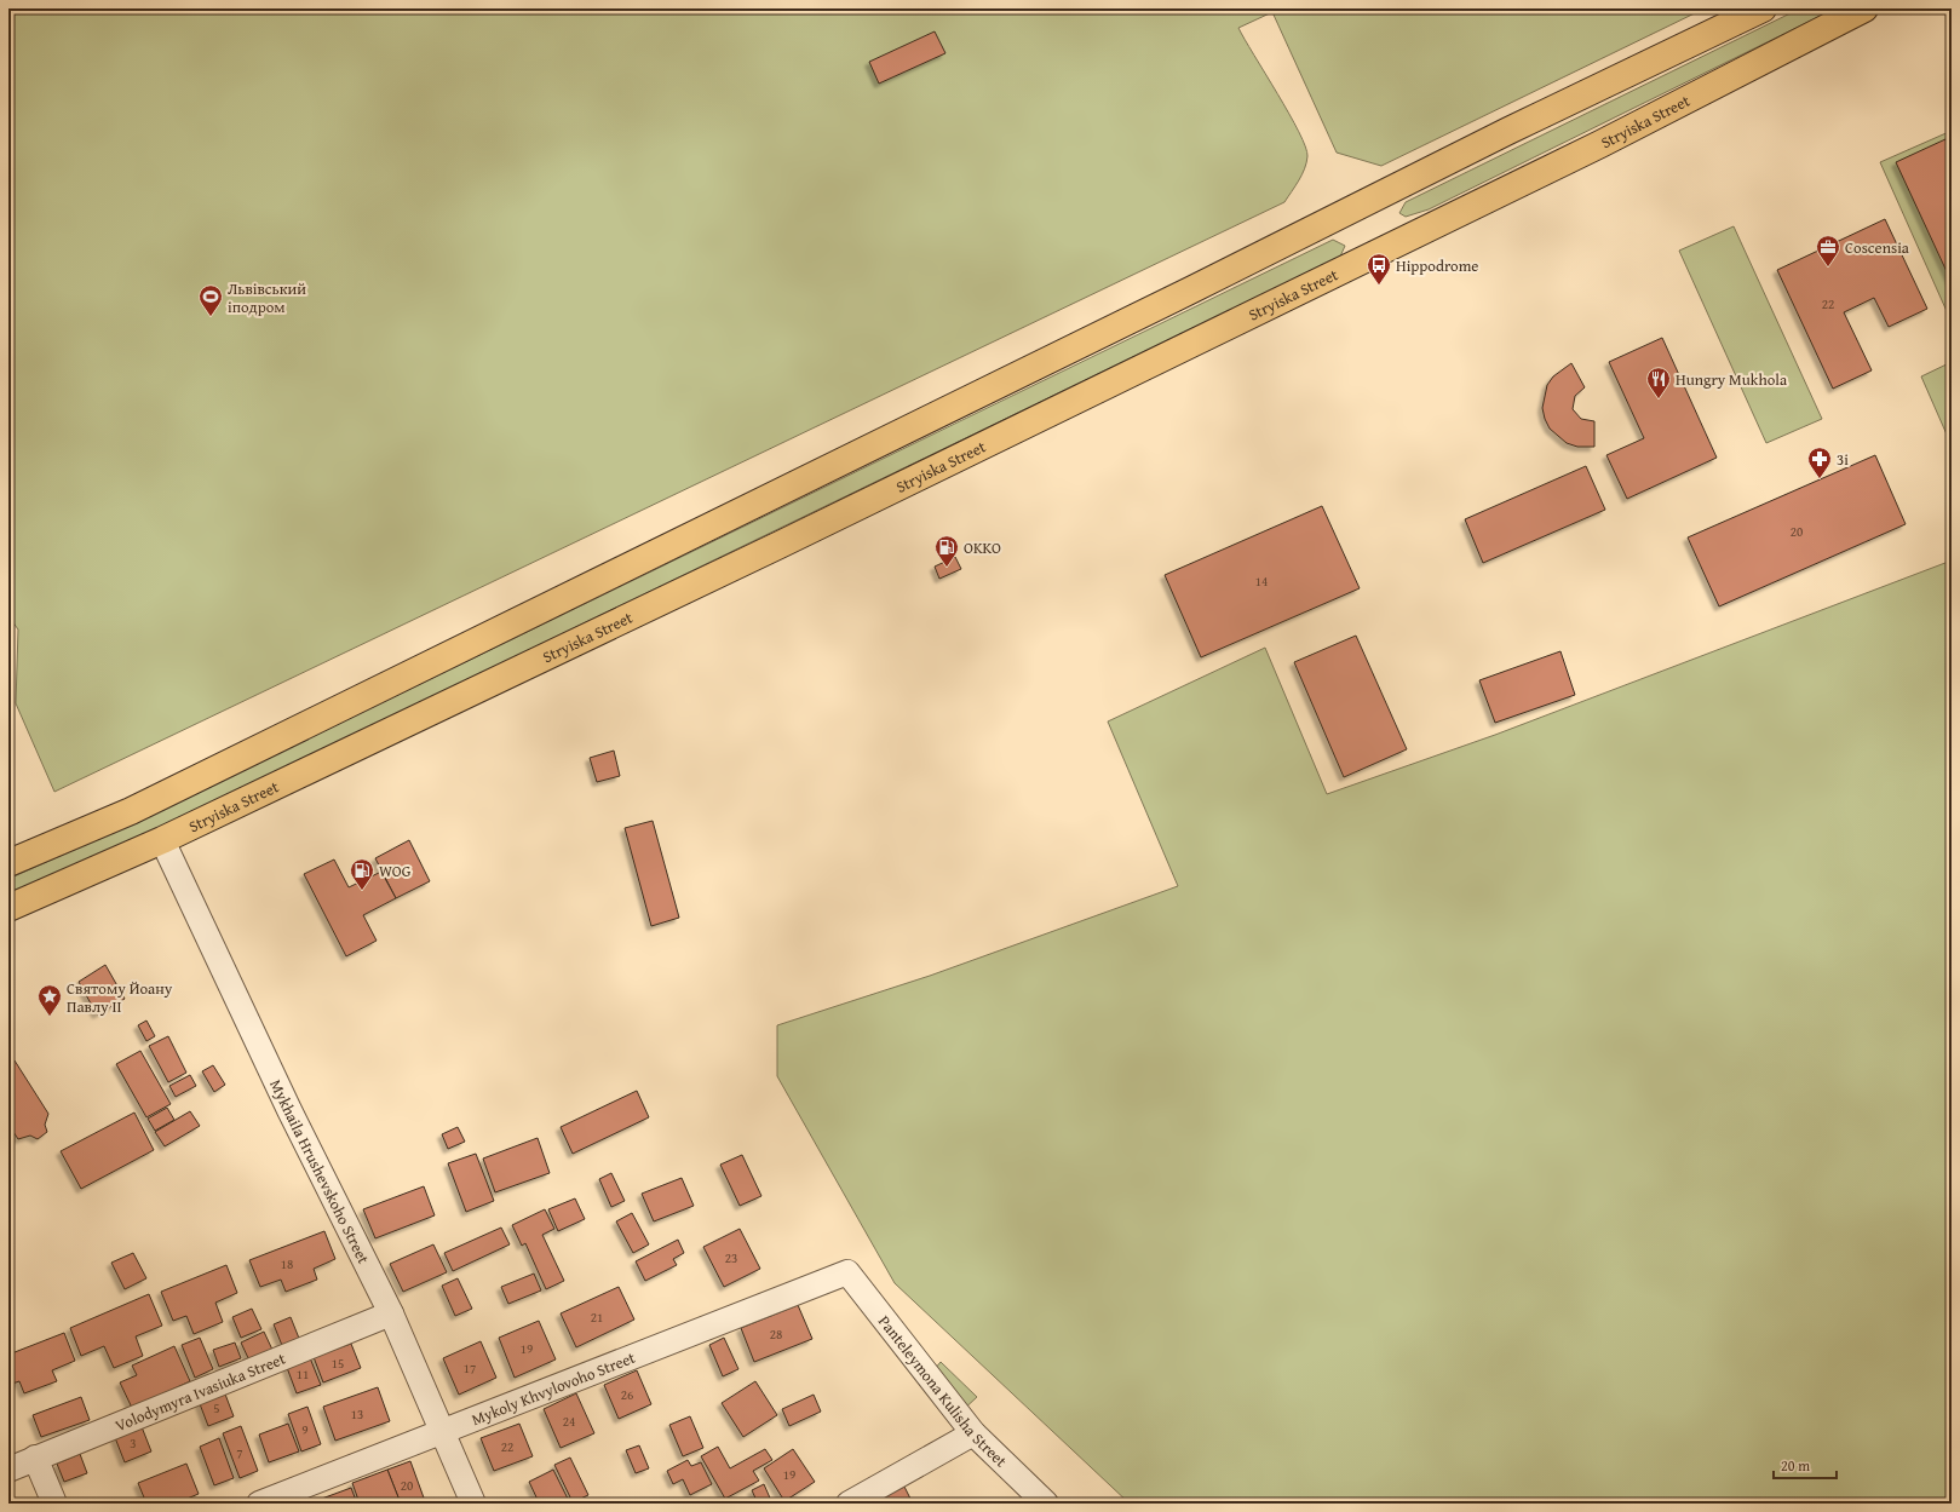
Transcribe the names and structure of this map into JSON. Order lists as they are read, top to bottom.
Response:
{
  "streets": {
    "main road": ["Stryiska Street"],
    "street": [
      "Mykhaila Hrushevskoho Street",
      "Mykoly Khvylovoho Street",
      "Panteleymona Kulisha Street",
      "Volodymyra Ivasiuka Street"
    ]
  },
  "crossings": [
    ["Stryiska Street", "Mykhaila Hrushevskoho Street"],
    ["Mykhaila Hrushevskoho Street", "Mykoly Khvylovoho Street"],
    ["Mykhaila Hrushevskoho Street", "Volodymyra Ivasiuka Street"],
    ["Mykoly Khvylovoho Street", "Panteleymona Kulisha Street"]
  ],
  "places": {
    "office": ["Coscensia"],
    "bus stop": ["Hippodrome"],
    "sports": ["Львівський іподром"],
    "restaurant": ["Hungry Mukhola"],
    "pharmacy": ["3і"],
    "fuel station": ["OKKO", "WOG"],
    "place": ["Святому Йоану Павлу ІІ"]
  },
  "house_numbers": [
    "22",
    "20",
    "14",
    "23",
    "18",
    "21",
    "28",
    "19",
    "15",
    "17",
    "11",
    "26",
    "5",
    "13",
    "24",
    "9",
    "3",
    "22",
    "7",
    "19",
    "20"
  ],
  "scale_bar": "20 m"
}
